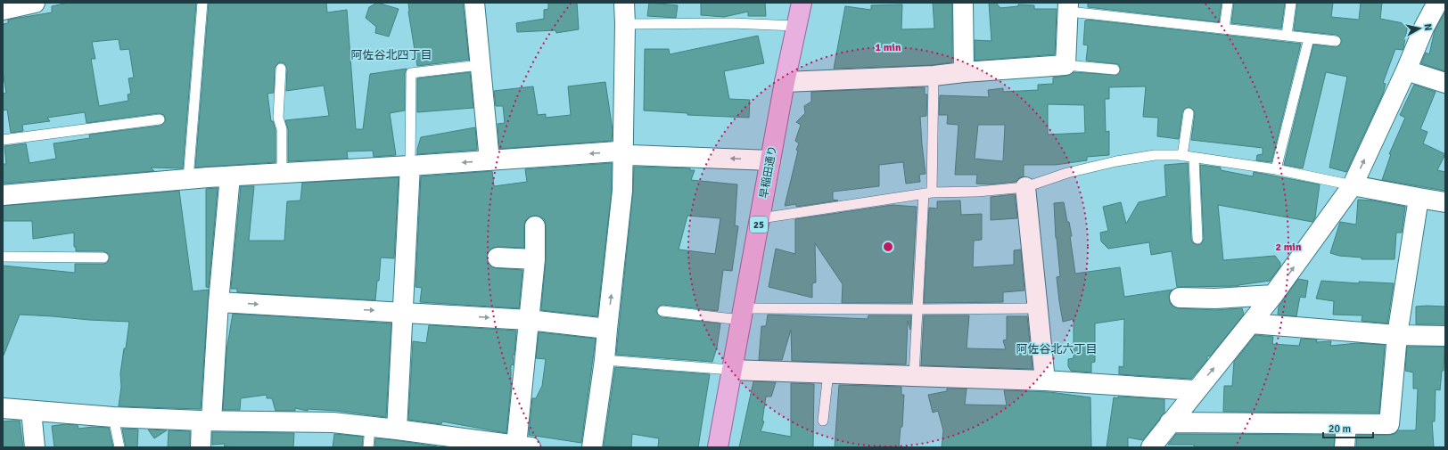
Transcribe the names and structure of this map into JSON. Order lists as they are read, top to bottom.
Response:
{
  "streets": {
    "main road": ["早稲田通り", "25"]
  },
  "districts": ["阿佐谷北四丁目", "阿佐谷北六丁目"],
  "scale_bar": "20 m",
  "north": "right",
  "rings": ["1 min", "2 min"]
}
